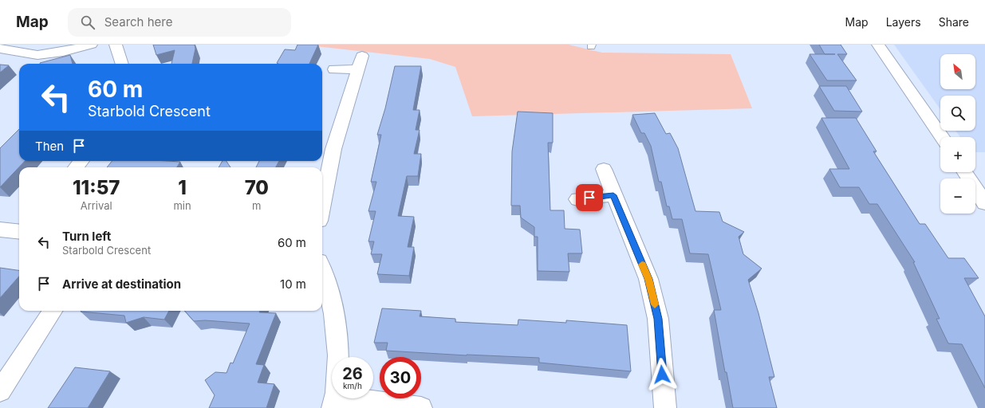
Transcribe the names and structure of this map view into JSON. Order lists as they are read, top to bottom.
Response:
{
  "north": "top left",
  "page": {
    "header": "Map",
    "search": "Search here",
    "nav": ["Map", "Layers", "Share"],
    "map_buttons": ["+", "−"],
    "turn": ["60 m", "Starbold Crescent"],
    "then": "Then",
    "eta": [
      "11:57",
      "Arrival",
      "1",
      "min",
      "70",
      "m"
    ],
    "list": [
      {
        "name": "Turn left",
        "note": "Starbold Crescent",
        "value": "60 m"
      },
      {
        "name": "Arrive at destination",
        "value": "10 m"
      }
    ],
    "speed": "26 km/h",
    "limit": "30"
  }
}
